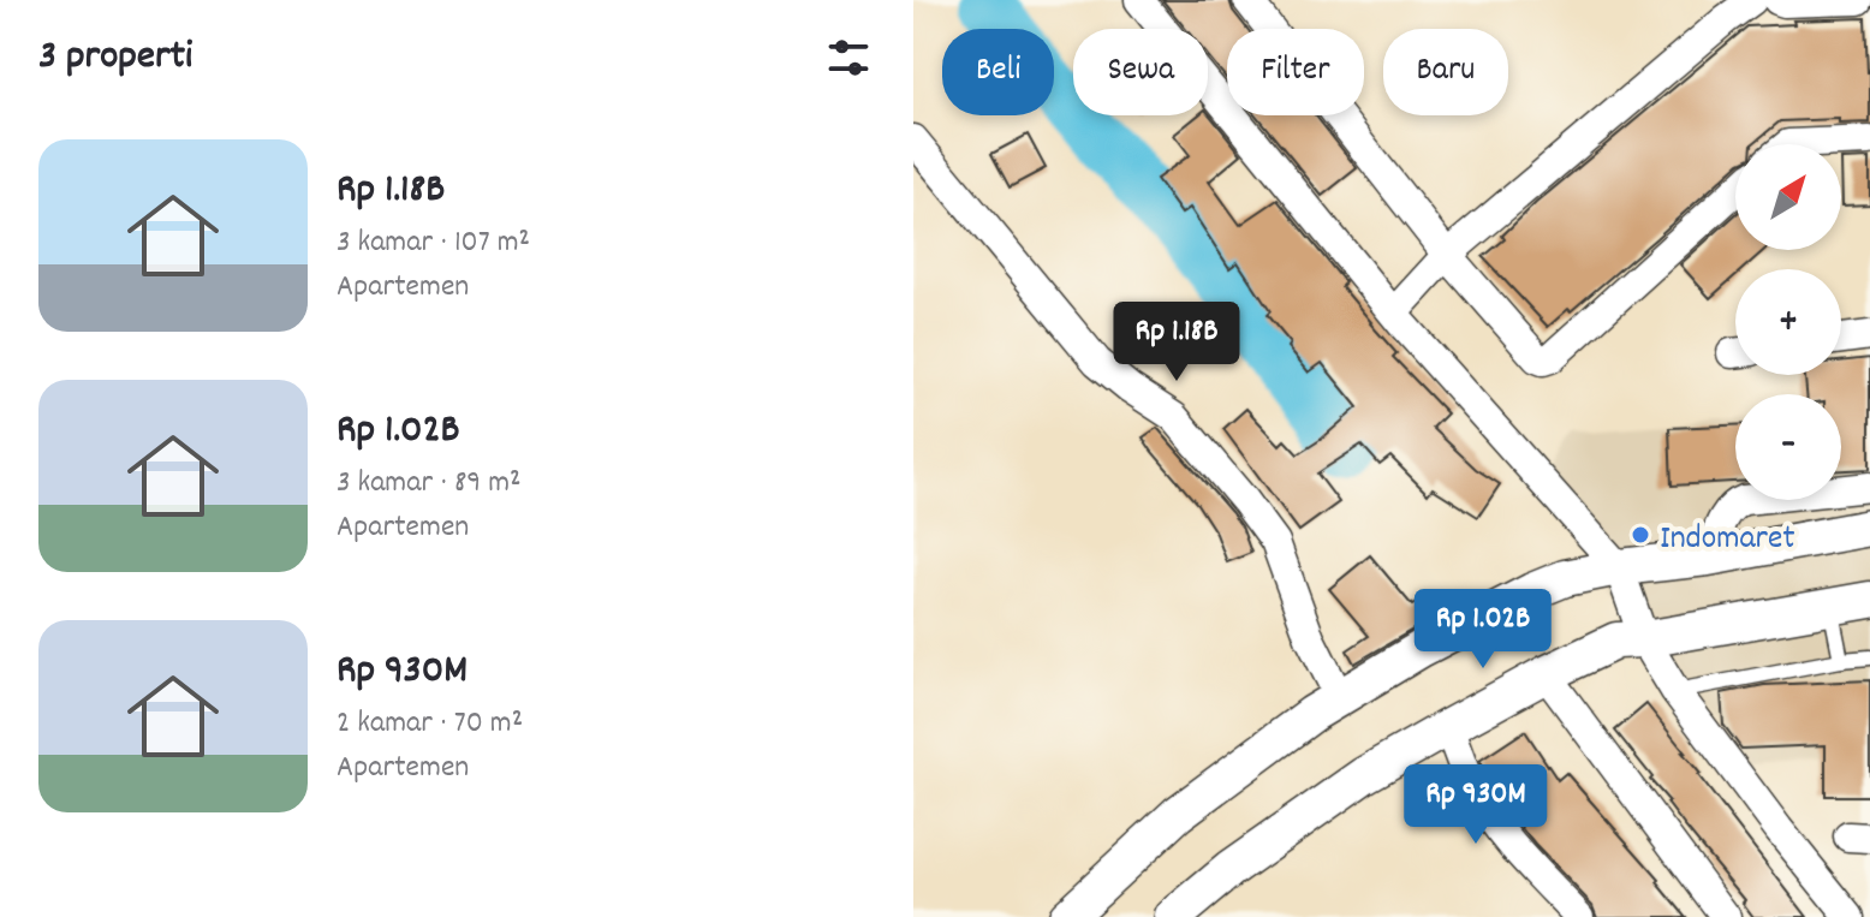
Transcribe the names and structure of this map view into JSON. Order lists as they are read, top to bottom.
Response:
{
  "places": ["Indomaret"],
  "north": "top right",
  "page": {
    "heading": "3 properti",
    "chip": [
      "Beli",
      "Sewa",
      "Filter",
      "Baru"
    ],
    "list": [
      {
        "name": "Rp 1.18B",
        "note": "3 kamar · 107 m² · Apartemen"
      },
      {
        "name": "Rp 1.02B",
        "note": "3 kamar · 89 m² · Apartemen"
      },
      {
        "name": "Rp 930M",
        "note": "2 kamar · 70 m² · Apartemen"
      }
    ],
    "map_buttons": ["+", "−"],
    "price": ["Rp 1.18B", "Rp 1.02B", "Rp 930M"]
  }
}
